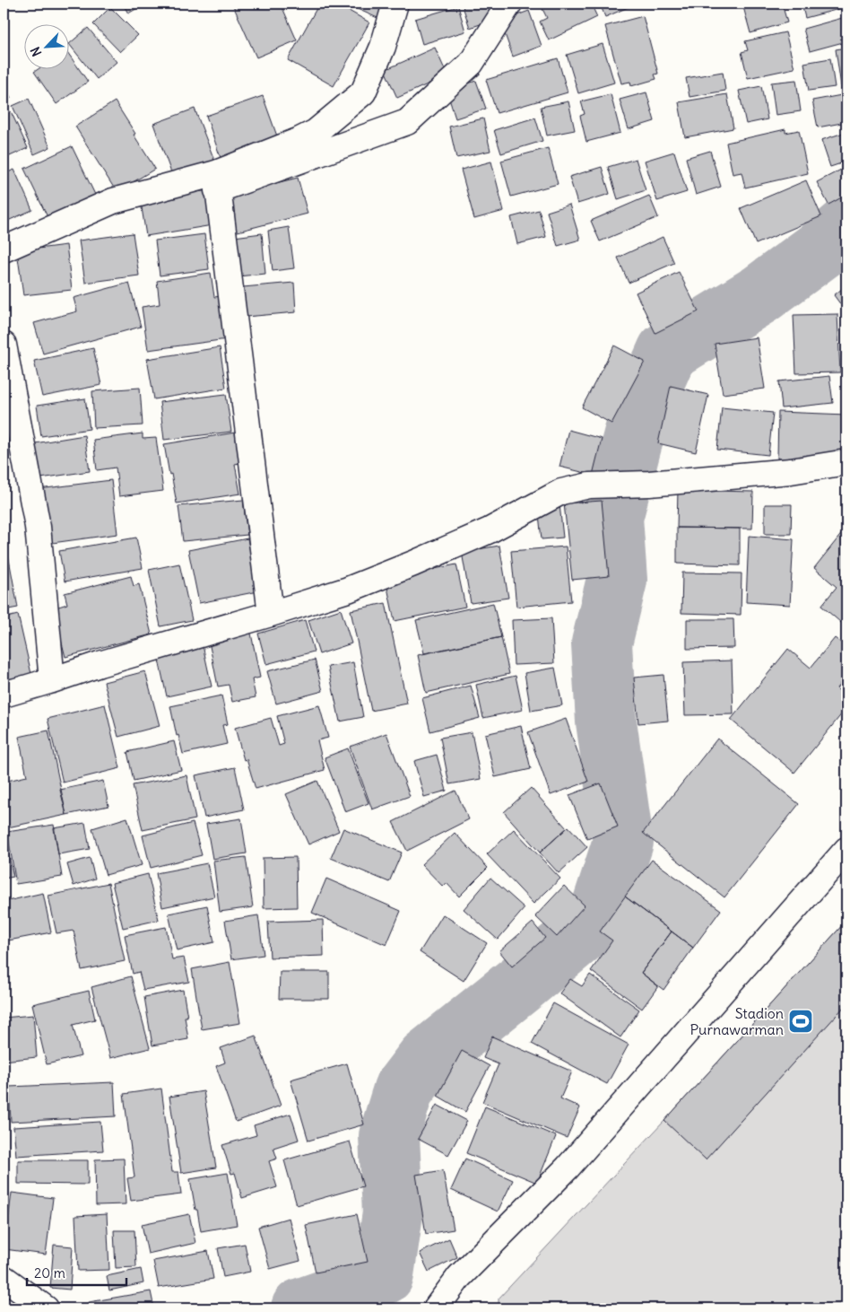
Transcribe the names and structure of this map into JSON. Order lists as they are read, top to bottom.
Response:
{
  "places": {
    "sports": ["Stadion Purnawarman"]
  },
  "scale_bar": "20 m",
  "north": "bottom left"
}
